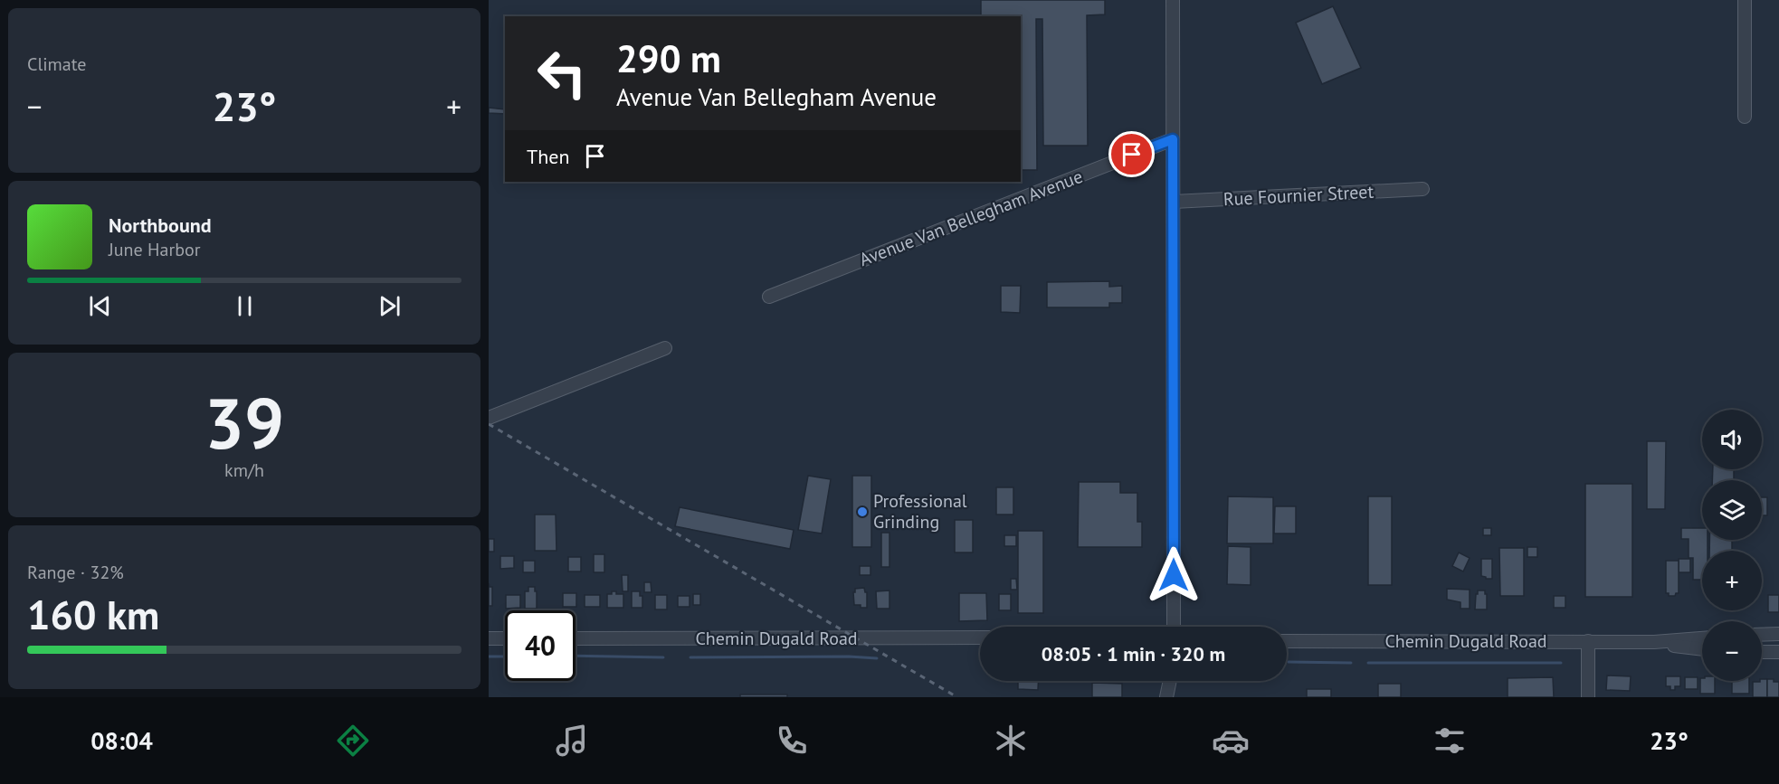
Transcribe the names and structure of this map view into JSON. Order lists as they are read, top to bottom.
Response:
{
  "streets": {
    "street": ["Rue Fournier Street", "Avenue Van Bellegham Avenue", "Chemin Dugald Road"]
  },
  "places": ["Professional Grinding"],
  "page": {
    "tile": [
      "Climate",
      ["39", "km/h"],
      ["Range · 32%", "160 km"]
    ],
    "turn": ["290 m", "Avenue Van Bellegham Avenue"],
    "heat": ["−", "23°", "+"],
    "then": "Then",
    "song": ["Northbound", "June Harbor"],
    "map_buttons": ["+", "−"],
    "limit": "40",
    "trip": "08:05 · 1 min · 320 m",
    "tabs": ["08:04", "23°"]
  }
}
